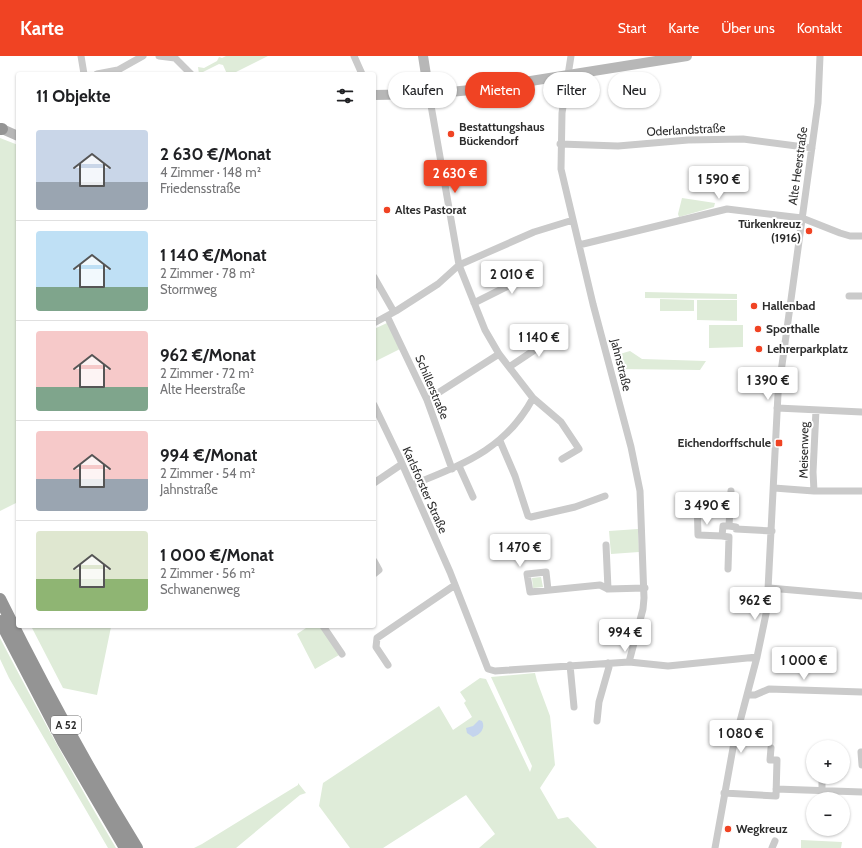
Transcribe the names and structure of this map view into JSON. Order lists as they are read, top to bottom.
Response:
{
  "streets": {
    "highway": ["A 52"],
    "street": [
      "Oderlandstraße",
      "Alte Heerstraße",
      "Jahnstraße",
      "Schillerstraße",
      "Meisenweg",
      "Karlsforster Straße"
    ]
  },
  "crossings": [
    ["Oderlandstraße", "Alte Heerstraße"],
    ["Oderlandstraße", "Jahnstraße"]
  ],
  "places": {
    "other": [
      "Bestattungshaus Bückendorf",
      "Altes Pastorat",
      "Türkenkreuz (1916)",
      "Hallenbad",
      "Sporthalle",
      "Lehrerparkplatz",
      "Wegkreuz"
    ],
    "transit": ["Eichendorffschule"]
  },
  "page": {
    "header": "Karte",
    "nav": [
      "Start",
      "Karte",
      "Über uns",
      "Kontakt"
    ],
    "chip": [
      "Kaufen",
      "Mieten",
      "Filter",
      "Neu"
    ],
    "heading": "11 Objekte",
    "list": [
      {
        "name": "2 630 €/Monat",
        "note": "4 Zimmer · 148 m² · Friedensstraße"
      },
      {
        "name": "1 140 €/Monat",
        "note": "2 Zimmer · 78 m² · Stormweg"
      },
      {
        "name": "962 €/Monat",
        "note": "2 Zimmer · 72 m² · Alte Heerstraße"
      },
      {
        "name": "994 €/Monat",
        "note": "2 Zimmer · 54 m² · Jahnstraße"
      },
      {
        "name": "1 000 €/Monat",
        "note": "2 Zimmer · 56 m² · Schwanenweg"
      }
    ],
    "price": [
      "2 630 €",
      "1 590 €",
      "2 010 €",
      "1 140 €",
      "1 390 €",
      "3 490 €",
      "1 470 €",
      "962 €",
      "994 €",
      "1 000 €",
      "1 080 €"
    ],
    "map_buttons": ["+", "−"]
  }
}
